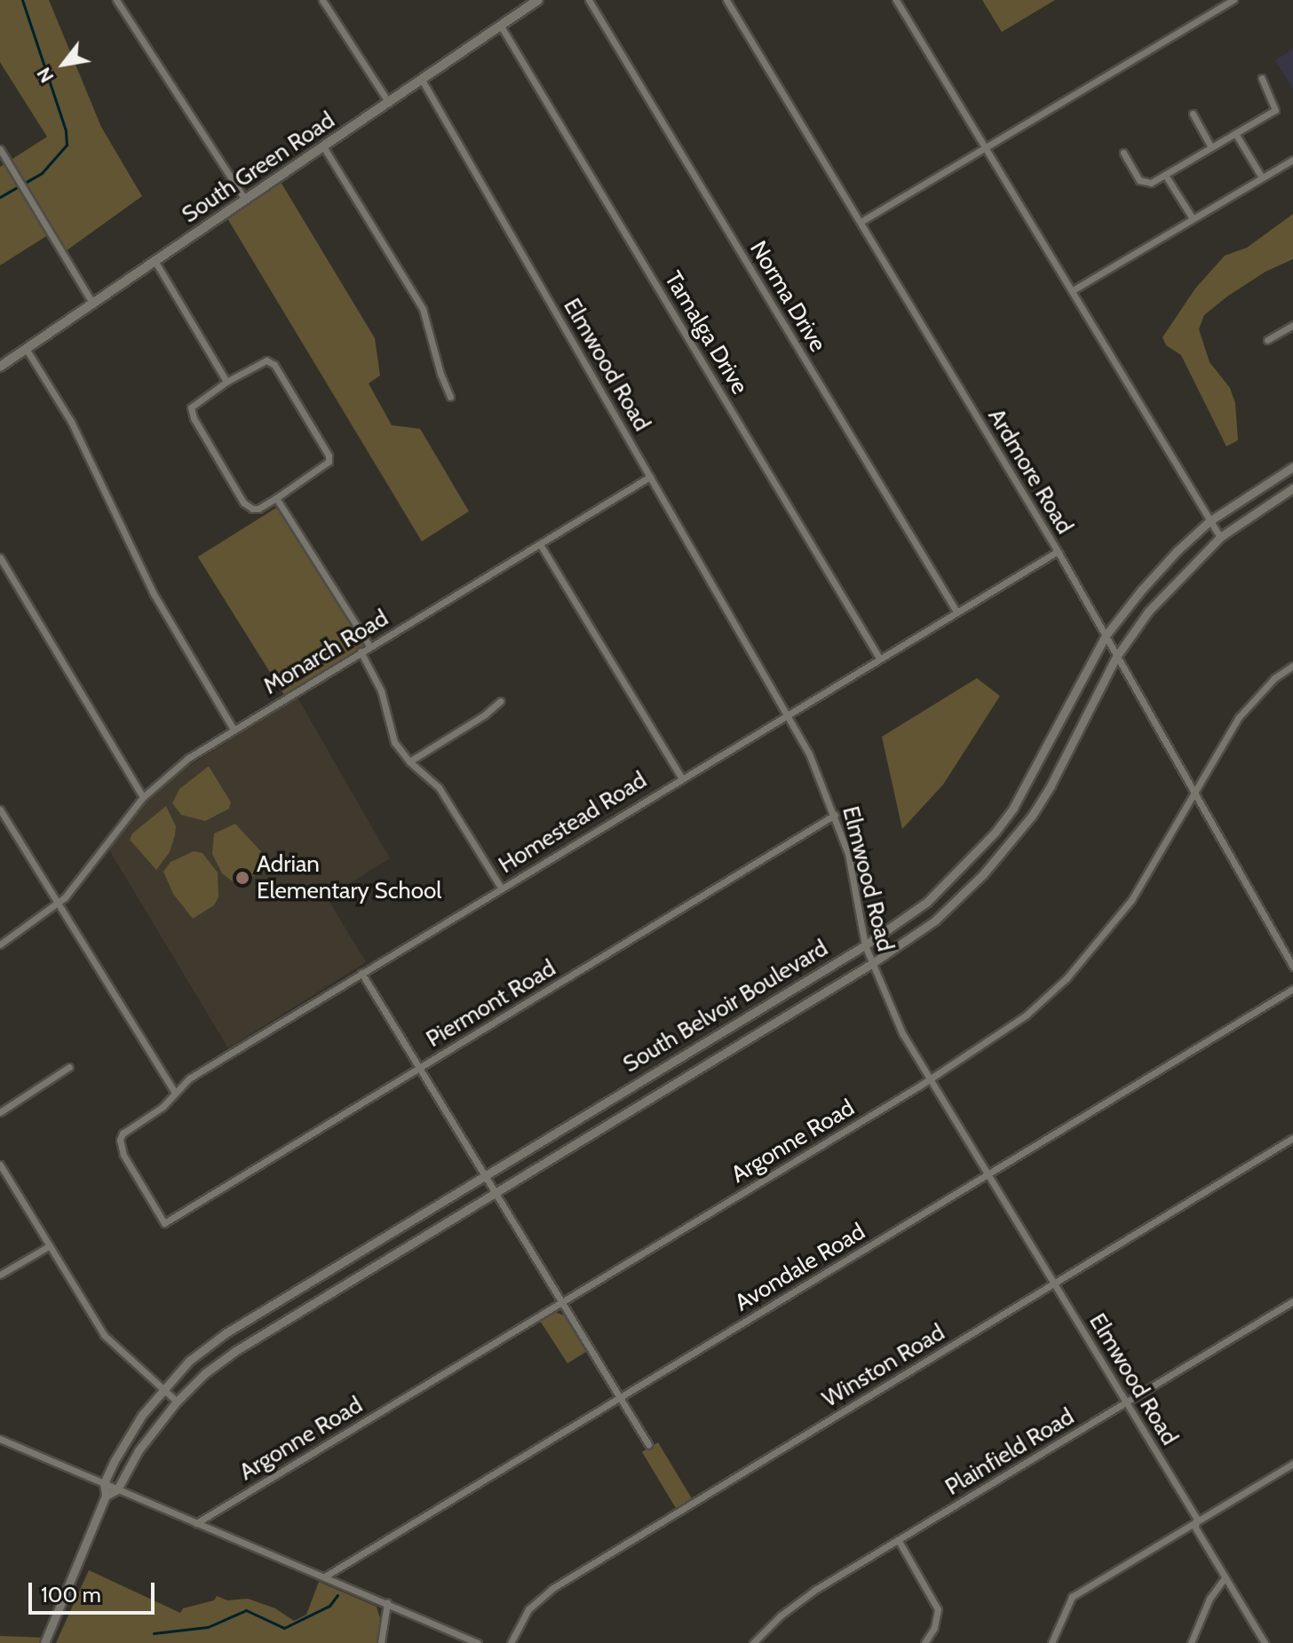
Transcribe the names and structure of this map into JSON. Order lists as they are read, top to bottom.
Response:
{
  "streets": {
    "main road": ["South Green Road"],
    "street": [
      "Norma Drive",
      "Tamalga Drive",
      "Elmwood Road",
      "Ardmore Road",
      "Monarch Road",
      "Homestead Road",
      "Piermont Road",
      "South Belvoir Boulevard",
      "Argonne Road",
      "Avondale Road",
      "Winston Road",
      "Plainfield Road"
    ]
  },
  "crossings": [
    ["South Green Road", "Tamalga Drive"],
    ["South Green Road", "Elmwood Road"],
    ["Norma Drive", "Homestead Road"],
    ["Tamalga Drive", "Homestead Road"],
    ["Elmwood Road", "Monarch Road"],
    ["Elmwood Road", "Homestead Road"],
    ["Elmwood Road", "Piermont Road"],
    ["Elmwood Road", "South Belvoir Boulevard"],
    ["Elmwood Road", "Argonne Road"],
    ["Elmwood Road", "Avondale Road"],
    ["Elmwood Road", "Winston Road"],
    ["Elmwood Road", "Plainfield Road"],
    ["Ardmore Road", "Homestead Road"],
    ["Ardmore Road", "South Belvoir Boulevard"],
    ["Ardmore Road", "Argonne Road"],
    ["Homestead Road", "Piermont Road"]
  ],
  "places": ["Adrian Elementary School"],
  "scale_bar": "100 m",
  "north": "bottom left"
}
